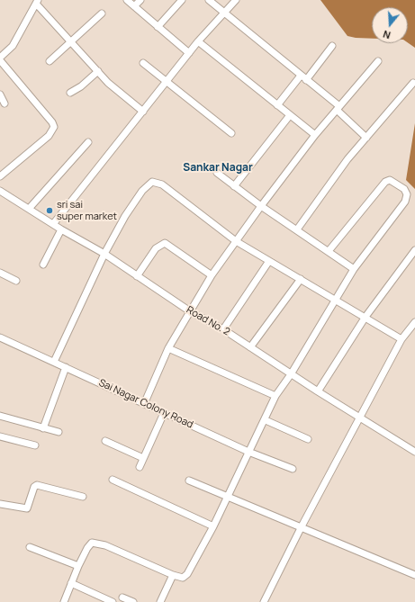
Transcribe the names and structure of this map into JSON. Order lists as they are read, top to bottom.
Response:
{
  "streets": {
    "street": ["Road No. 2", "Sai Nagar Colony Road"]
  },
  "districts": ["Sankar Nagar"],
  "places": ["sri sai super market"],
  "north": "bottom"
}
